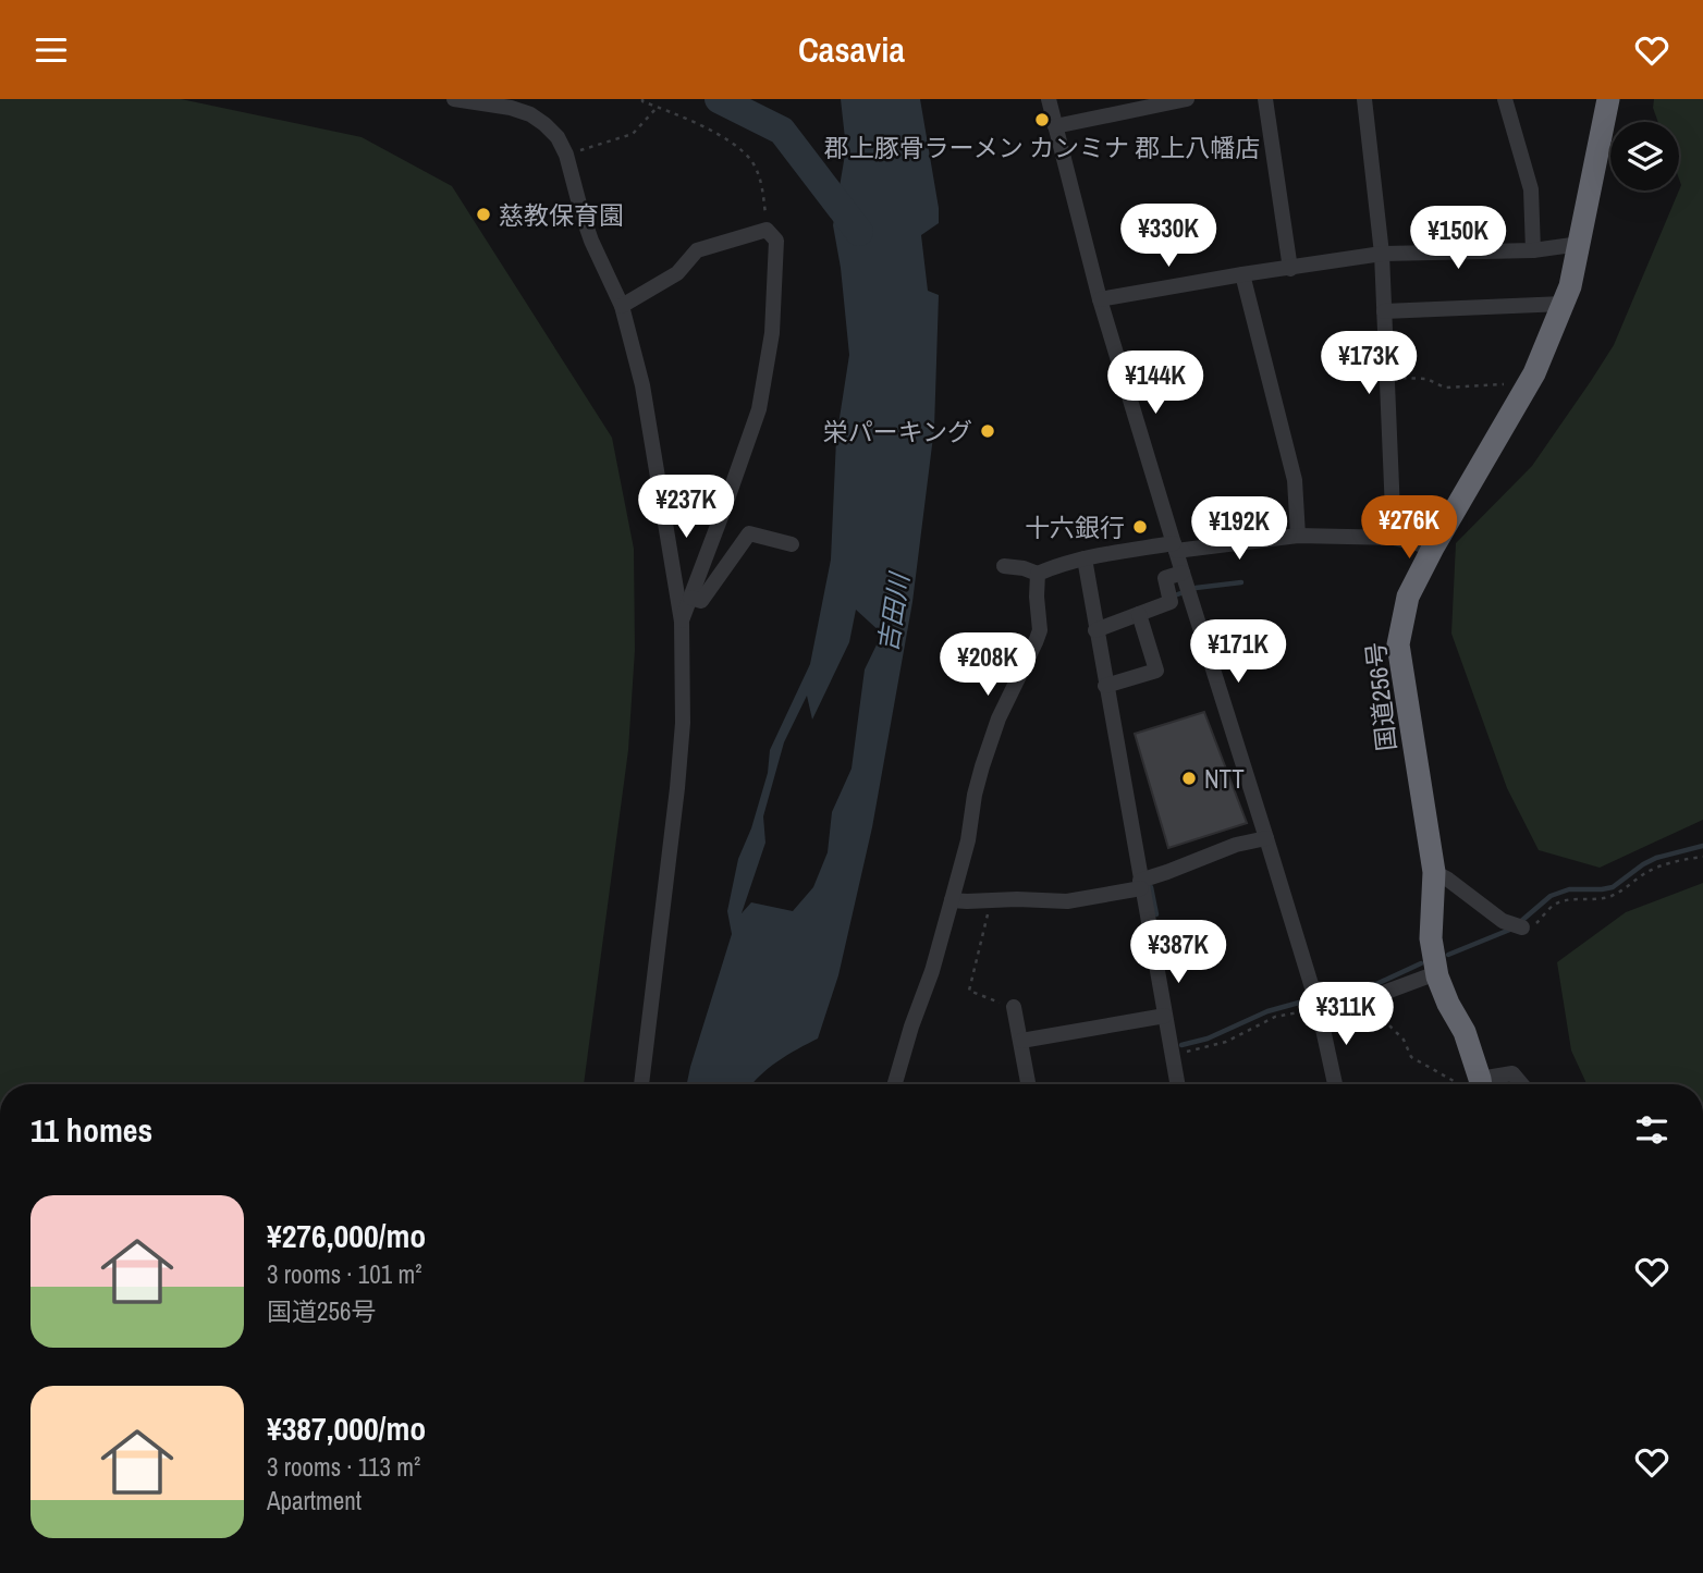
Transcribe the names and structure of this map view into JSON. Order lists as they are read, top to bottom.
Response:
{
  "streets": {
    "highway": ["国道256号"]
  },
  "water": ["吉田川"],
  "places": [
    "郡上豚骨ラーメン カンミナ 郡上八幡店",
    "慈教保育園",
    "栄パーキング",
    "十六銀行",
    "NTT"
  ],
  "page": {
    "header": "Casavia",
    "price": [
      "¥330K",
      "¥150K",
      "¥173K",
      "¥144K",
      "¥237K",
      "¥276K",
      "¥192K",
      "¥171K",
      "¥208K",
      "¥387K",
      "¥311K"
    ],
    "heading": "11 homes",
    "list": [
      {
        "name": "¥276,000/mo",
        "note": "3 rooms · 101 m² · 国道256号"
      },
      {
        "name": "¥387,000/mo",
        "note": "3 rooms · 113 m² · Apartment"
      }
    ]
  }
}
